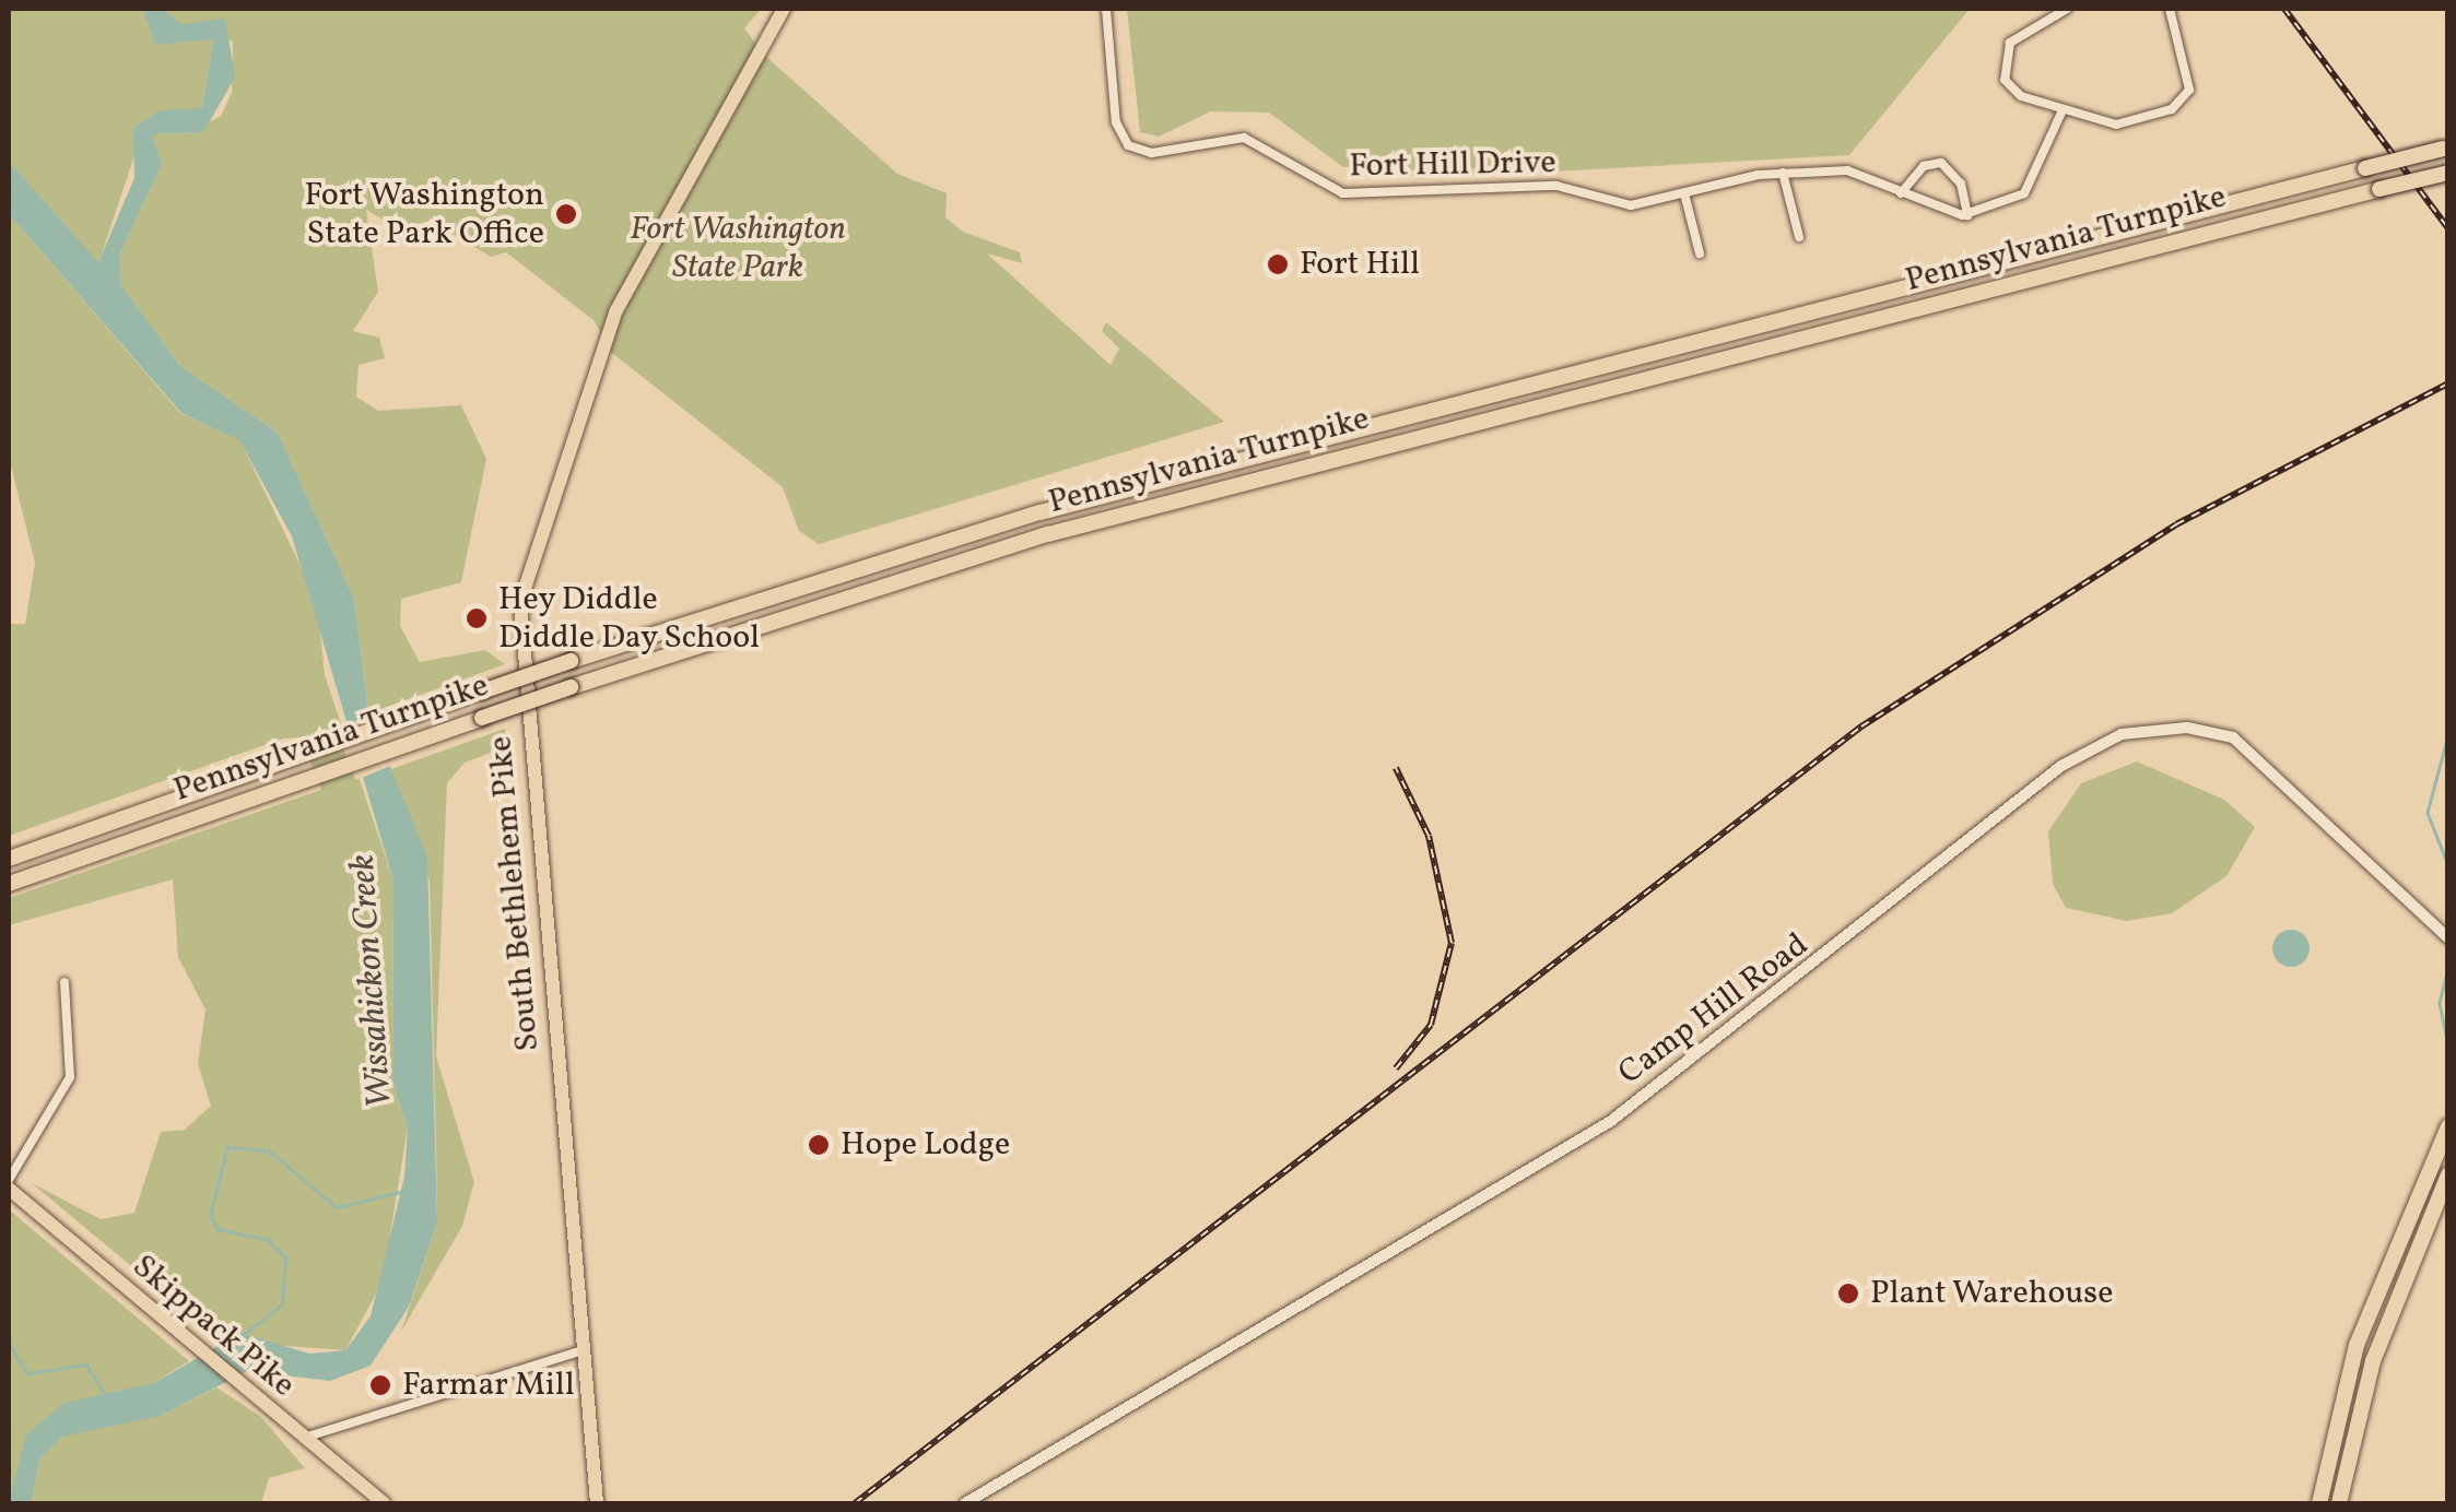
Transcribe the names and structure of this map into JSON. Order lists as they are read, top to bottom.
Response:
{
  "streets": {
    "highway": ["Pennsylvania Turnpike"],
    "main road": ["South Bethlehem Pike", "Skippack Pike"],
    "street": ["Fort Hill Drive", "Camp Hill Road"]
  },
  "water": ["Wissahickon Creek"],
  "parks": ["Fort Washington State Park"],
  "places": [
    "Fort Washington State Park Office",
    "Fort Hill",
    "Hey Diddle Diddle Day School",
    "Hope Lodge",
    "Plant Warehouse",
    "Farmar Mill"
  ]
}
